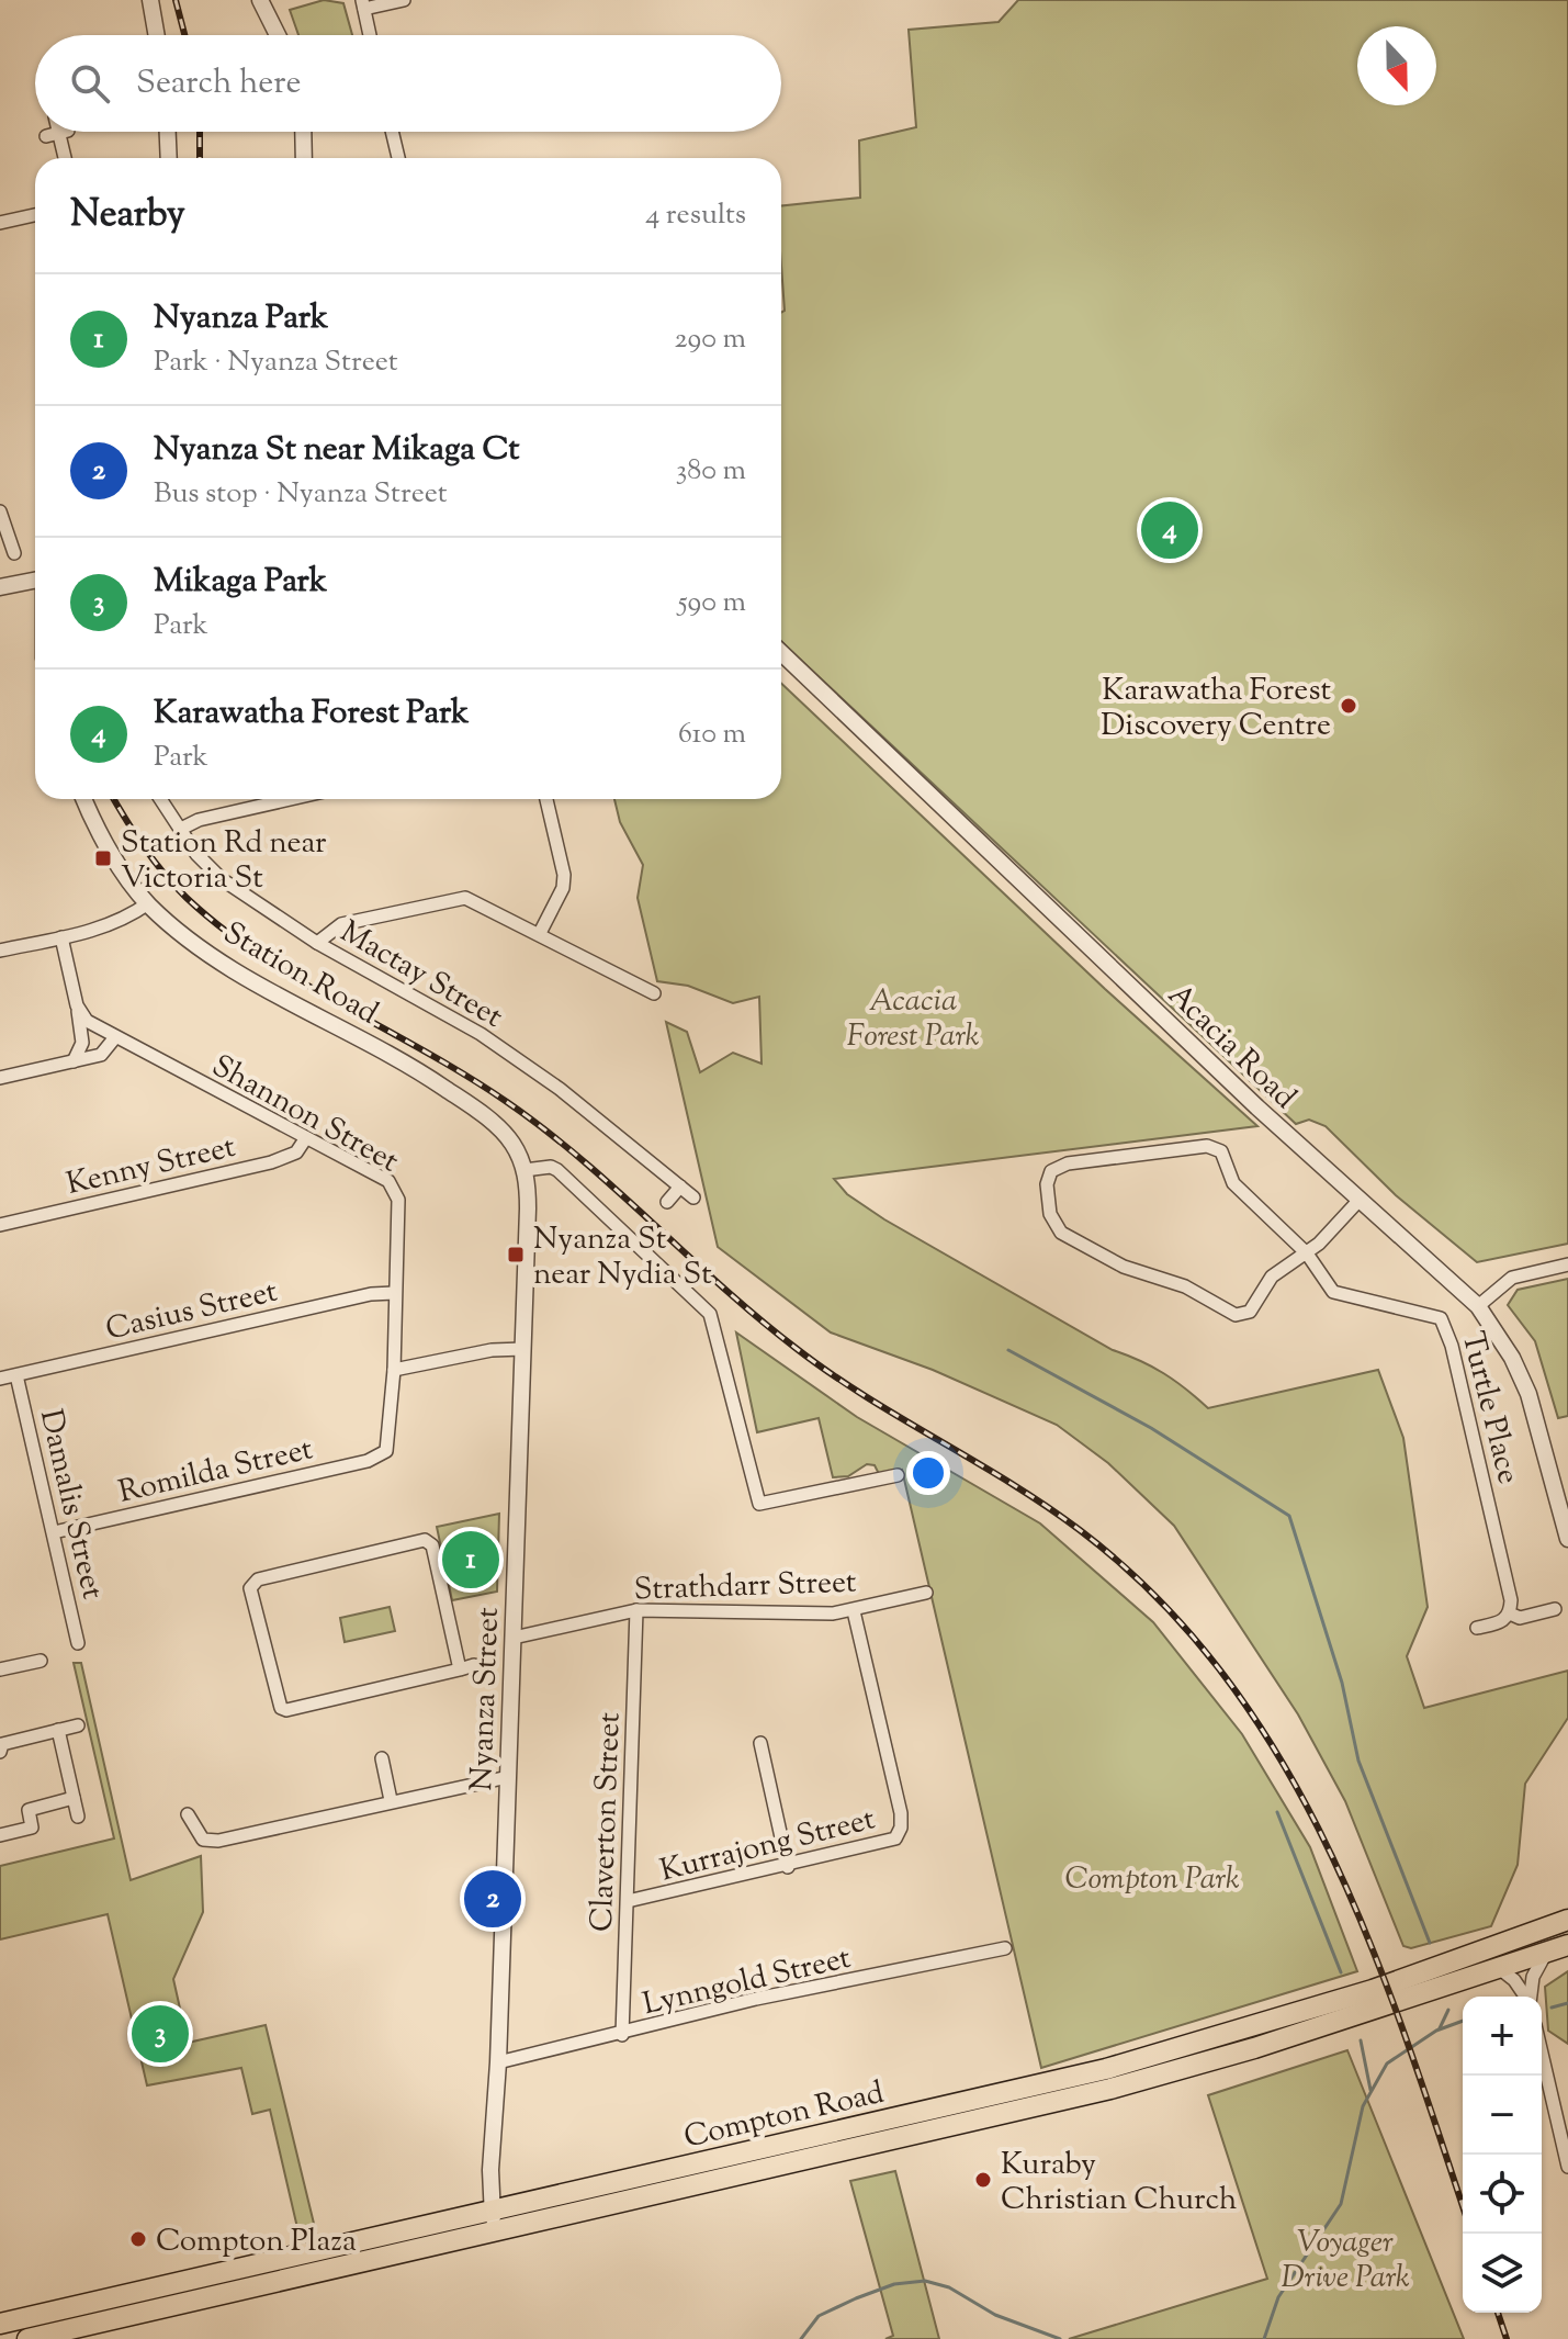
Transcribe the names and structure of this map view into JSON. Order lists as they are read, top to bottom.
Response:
{
  "streets": {
    "main road": ["Compton Road"],
    "street": [
      "Station Road",
      "Mactay Street",
      "Acacia Road",
      "Shannon Street",
      "Kenny Street",
      "Casius Street",
      "Turtle Place",
      "Romilda Street",
      "Damalis Street",
      "Strathdarr Street",
      "Nyanza Street",
      "Claverton Street",
      "Kurrajong Street",
      "Lynngold Street"
    ]
  },
  "crossings": [
    ["Station Road", "Nyanza Street"],
    ["Shannon Street", "Kenny Street"],
    ["Shannon Street", "Casius Street"],
    ["Shannon Street", "Romilda Street"],
    ["Casius Street", "Damalis Street"],
    ["Romilda Street", "Damalis Street"],
    ["Strathdarr Street", "Nyanza Street"],
    ["Strathdarr Street", "Claverton Street"],
    ["Strathdarr Street", "Kurrajong Street"],
    ["Nyanza Street", "Lynngold Street"],
    ["Nyanza Street", "Compton Road"],
    ["Claverton Street", "Kurrajong Street"],
    ["Claverton Street", "Lynngold Street"]
  ],
  "parks": ["Acacia Forest Park", "Compton Park", "Voyager Drive Park"],
  "places": {
    "other": ["Karawatha Forest Discovery Centre", "Kuraby Christian Church", "Compton Plaza"],
    "transit": ["Station Rd near Victoria St", "Nyanza St near Nydia St"]
  },
  "north": "bottom",
  "page": {
    "search": "Search here",
    "heading": ["Nearby", "4 results"],
    "list": [
      {
        "mark": "1",
        "name": "Nyanza Park",
        "note": "Park · Nyanza Street",
        "value": "290 m"
      },
      {
        "mark": "2",
        "name": "Nyanza St near Mikaga Ct",
        "note": "Bus stop · Nyanza Street",
        "value": "380 m"
      },
      {
        "mark": "3",
        "name": "Mikaga Park",
        "note": "Park",
        "value": "590 m"
      },
      {
        "mark": "4",
        "name": "Karawatha Forest Park",
        "note": "Park",
        "value": "610 m"
      }
    ],
    "pins": [
      "4",
      "1",
      "2",
      "3"
    ],
    "map_buttons": ["+", "−"]
  }
}
